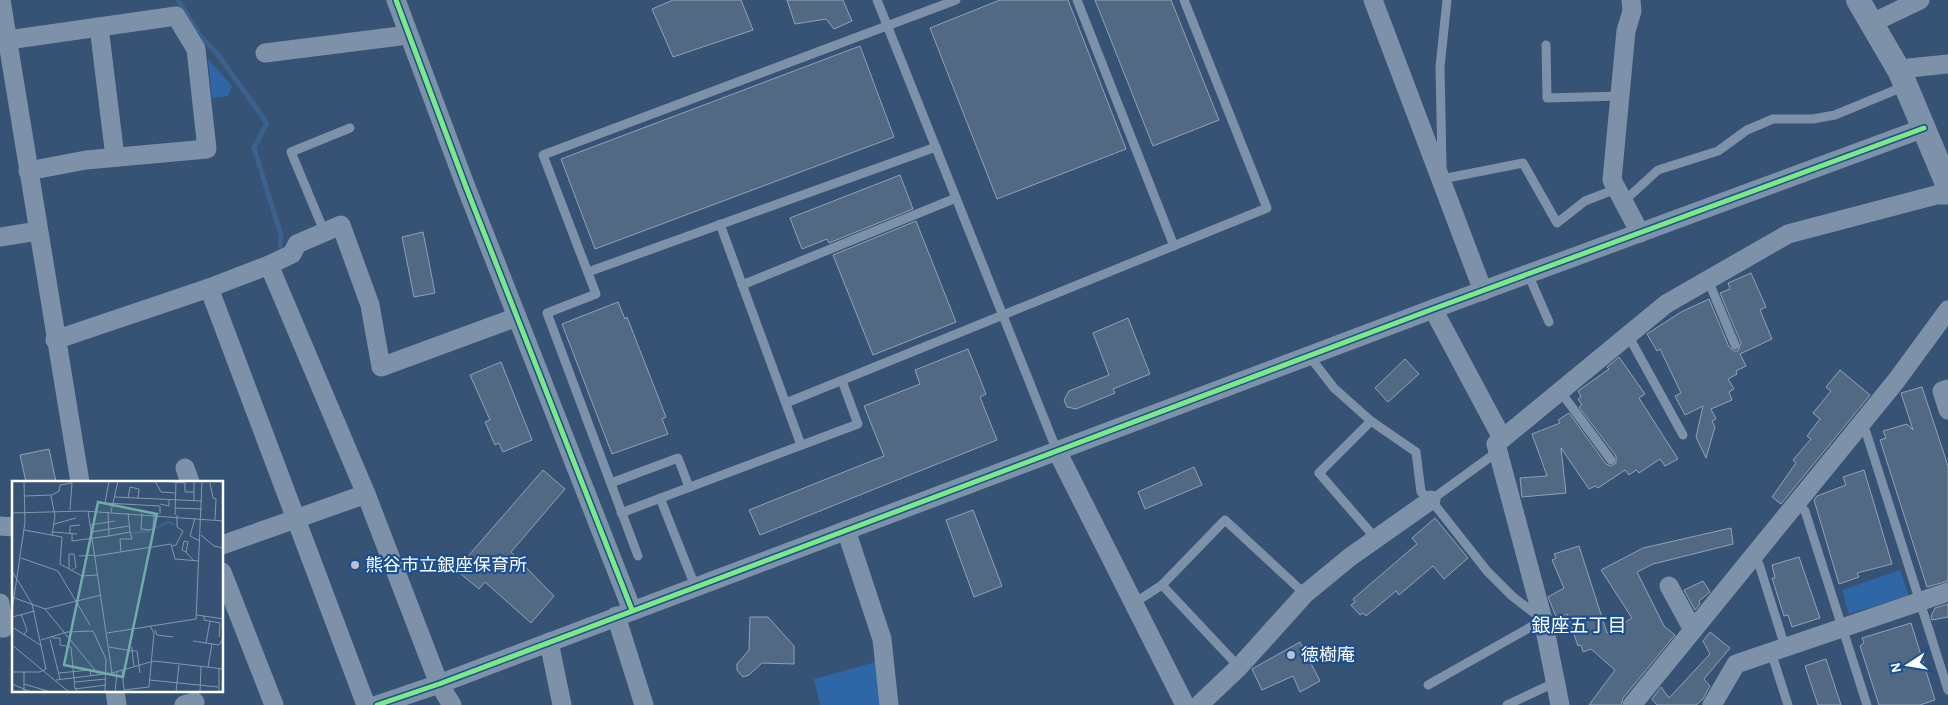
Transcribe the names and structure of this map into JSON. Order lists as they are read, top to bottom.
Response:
{
  "districts": ["銀座五丁目"],
  "places": ["熊谷市立銀座保育所", "徳樹庵"],
  "north": "left"
}
